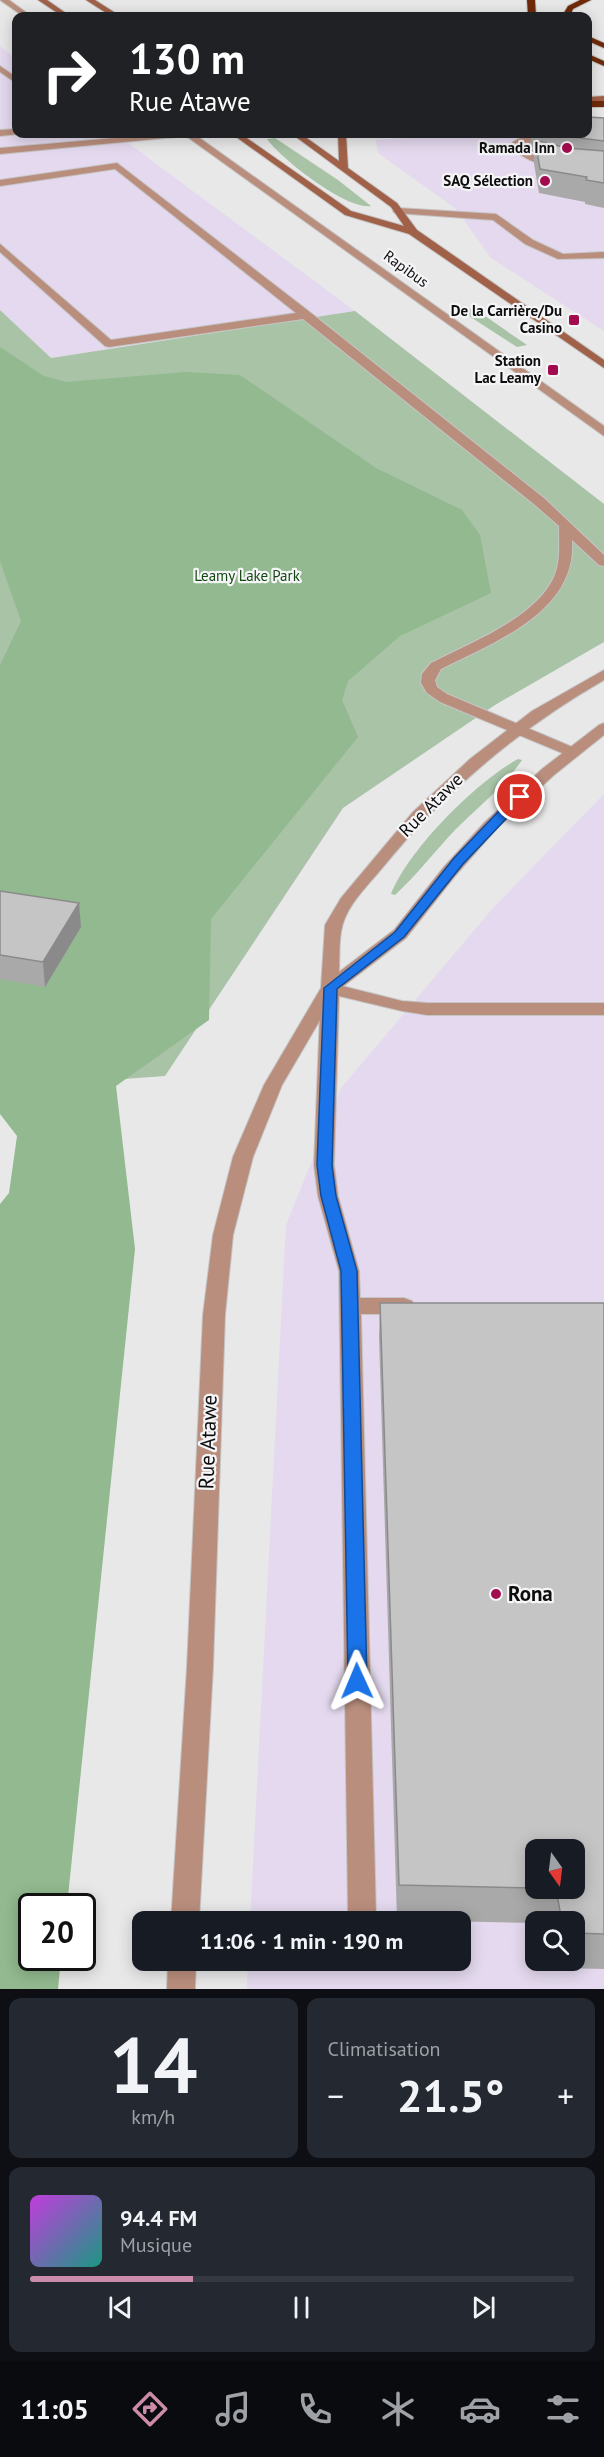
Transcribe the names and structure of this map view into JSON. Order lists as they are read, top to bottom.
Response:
{
  "streets": {
    "street": ["Rapibus", "Rue Atawe"]
  },
  "parks": ["Leamy Lake Park"],
  "places": {
    "other": ["Ramada Inn", "SAQ Sélection", "Rona"],
    "transit": ["De la Carrière/Du Casino", "Station Lac Leamy"]
  },
  "north": "bottom",
  "page": {
    "turn": ["130 m", "Rue Atawe"],
    "limit": "20",
    "trip": "11:06 · 1 min · 190 m",
    "tile": [
      ["14", "km/h"],
      "Climatisation"
    ],
    "heat": ["−", "21.5°", "+"],
    "song": ["94.4 FM", "Musique"],
    "tabs": "11:05"
  }
}
